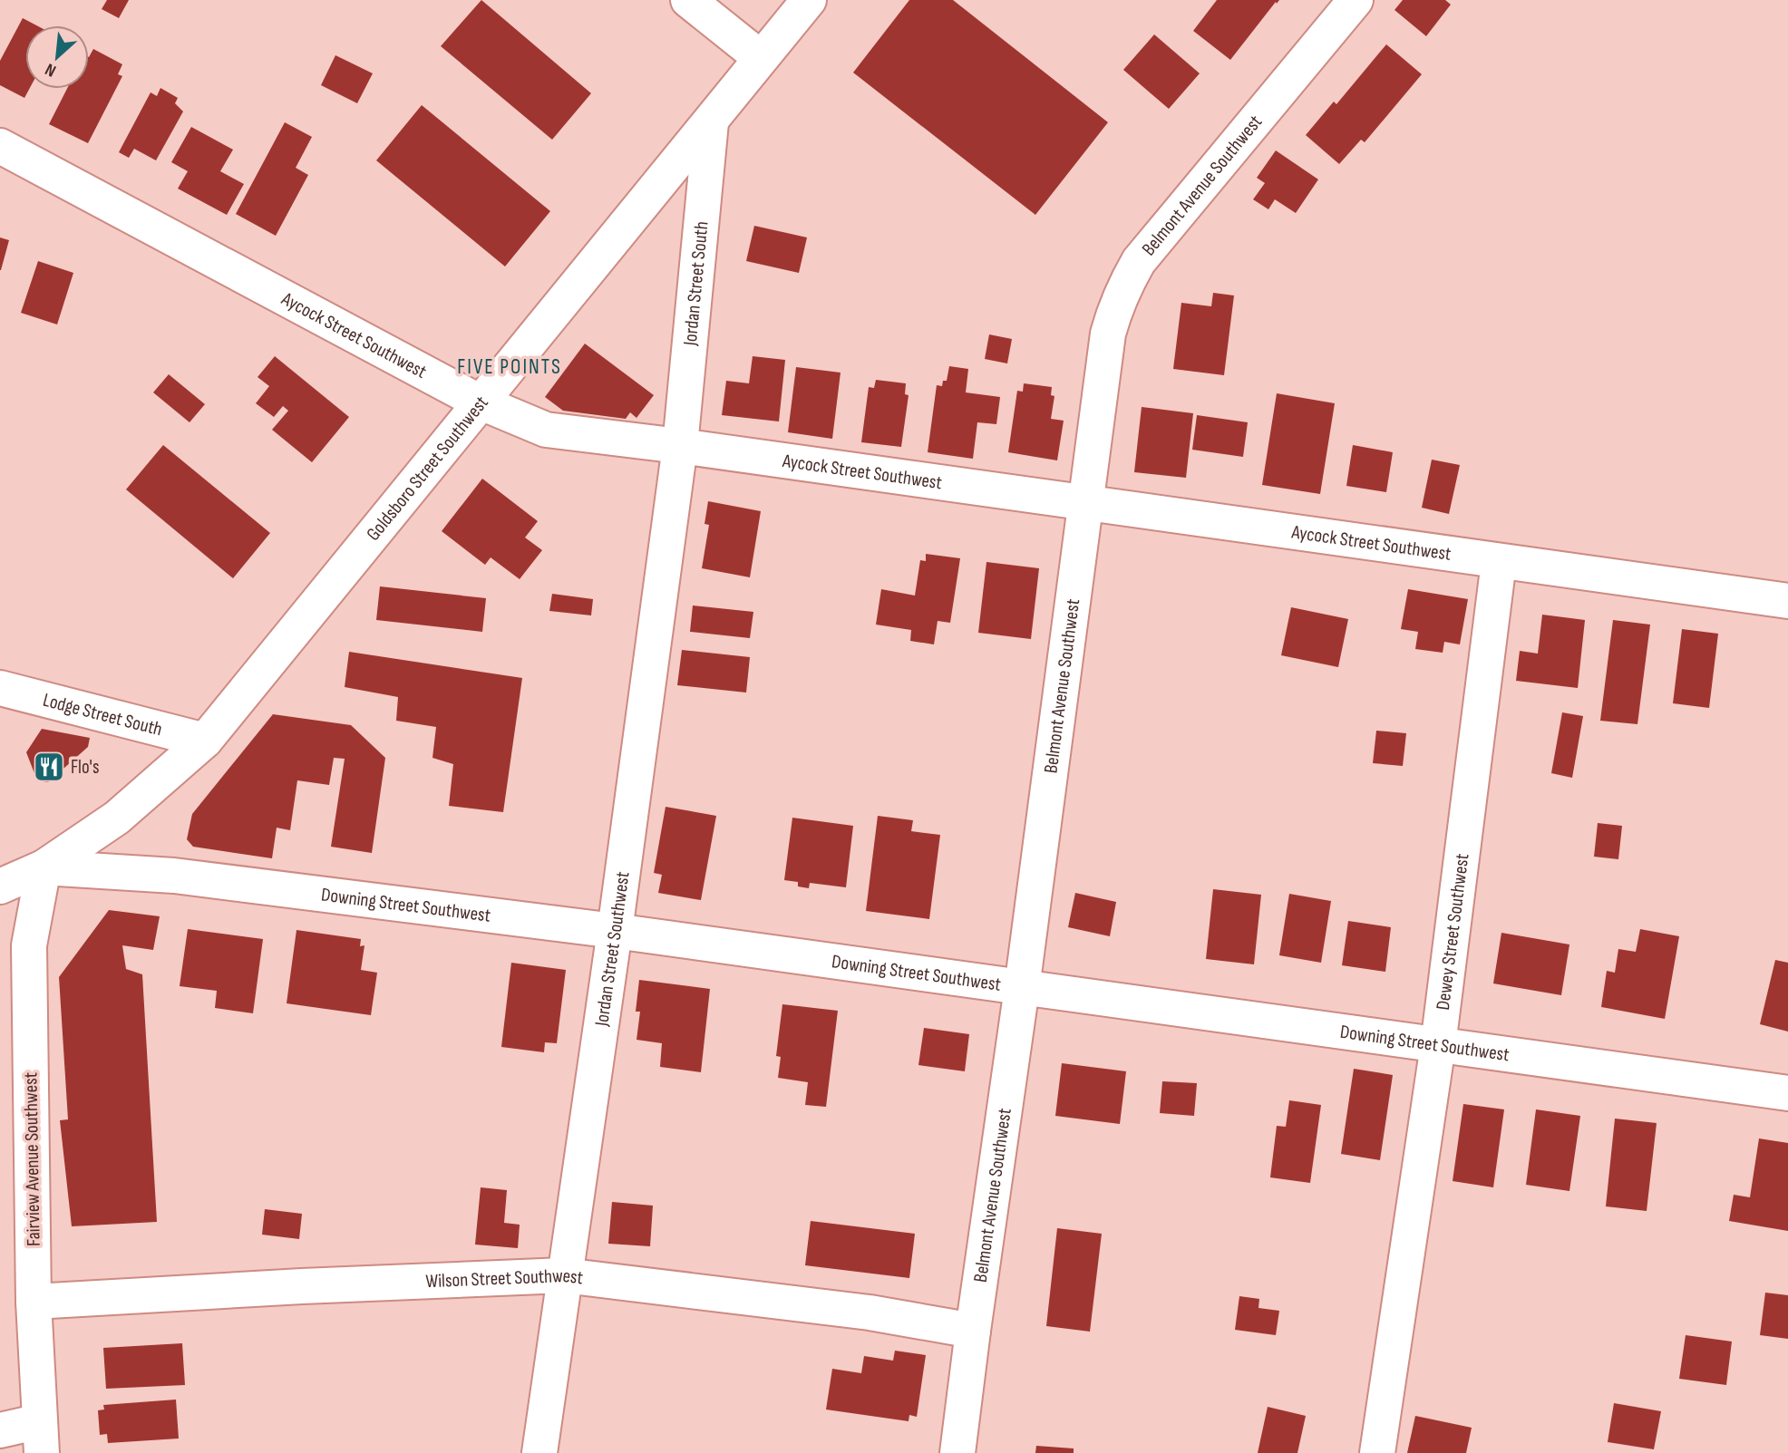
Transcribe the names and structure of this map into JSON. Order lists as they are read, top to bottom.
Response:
{
  "streets": {
    "street": [
      "Belmont Avenue Southwest",
      "Jordan Street South",
      "Aycock Street Southwest",
      "Goldsboro Street Southwest",
      "Lodge Street South",
      "Downing Street Southwest",
      "Dewey Street Southwest",
      "Jordan Street Southwest",
      "Fairview Avenue Southwest",
      "Wilson Street Southwest"
    ]
  },
  "crossings": [
    ["Belmont Avenue Southwest", "Aycock Street Southwest"],
    ["Belmont Avenue Southwest", "Downing Street Southwest"],
    ["Belmont Avenue Southwest", "Wilson Street Southwest"],
    ["Jordan Street South", "Aycock Street Southwest"],
    ["Jordan Street South", "Goldsboro Street Southwest"],
    ["Jordan Street South", "Jordan Street Southwest"],
    ["Aycock Street Southwest", "Goldsboro Street Southwest"],
    ["Aycock Street Southwest", "Dewey Street Southwest"],
    ["Aycock Street Southwest", "Jordan Street Southwest"],
    ["Goldsboro Street Southwest", "Lodge Street South"],
    ["Goldsboro Street Southwest", "Downing Street Southwest"],
    ["Goldsboro Street Southwest", "Fairview Avenue Southwest"],
    ["Downing Street Southwest", "Dewey Street Southwest"],
    ["Downing Street Southwest", "Jordan Street Southwest"],
    ["Downing Street Southwest", "Fairview Avenue Southwest"],
    ["Jordan Street Southwest", "Wilson Street Southwest"],
    ["Fairview Avenue Southwest", "Wilson Street Southwest"]
  ],
  "districts": ["FIVE POINTS"],
  "places": {
    "restaurant": ["Flo's"]
  },
  "north": "bottom left"
}
